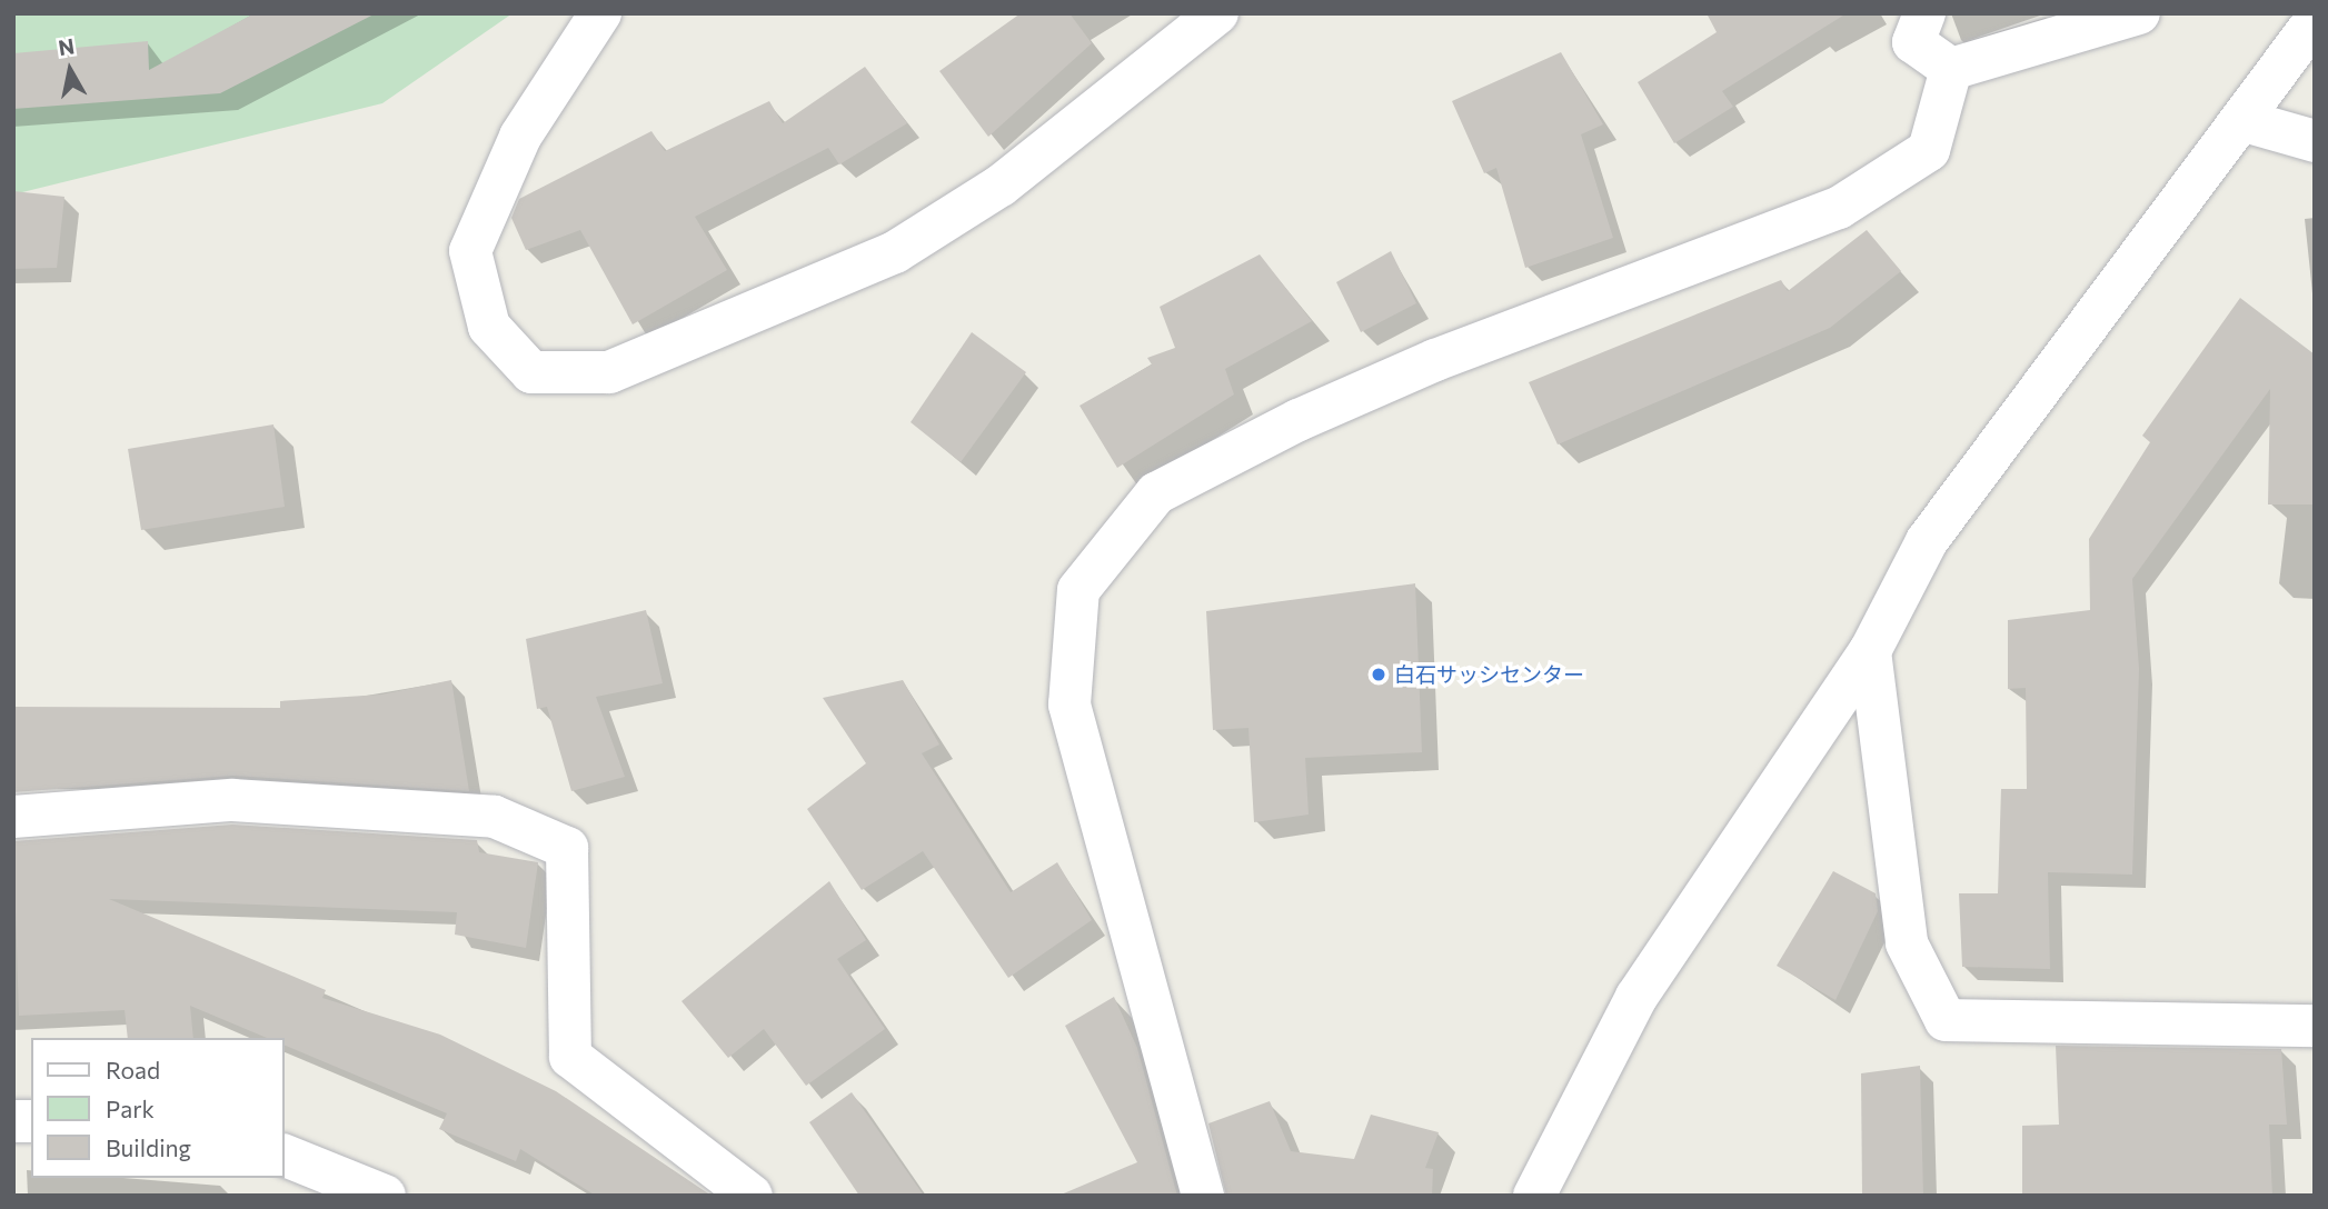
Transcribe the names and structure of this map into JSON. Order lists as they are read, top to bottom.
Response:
{
  "places": ["白石サッシセンター"],
  "legend": ["Road", "Park", "Building"],
  "north": "top"
}
